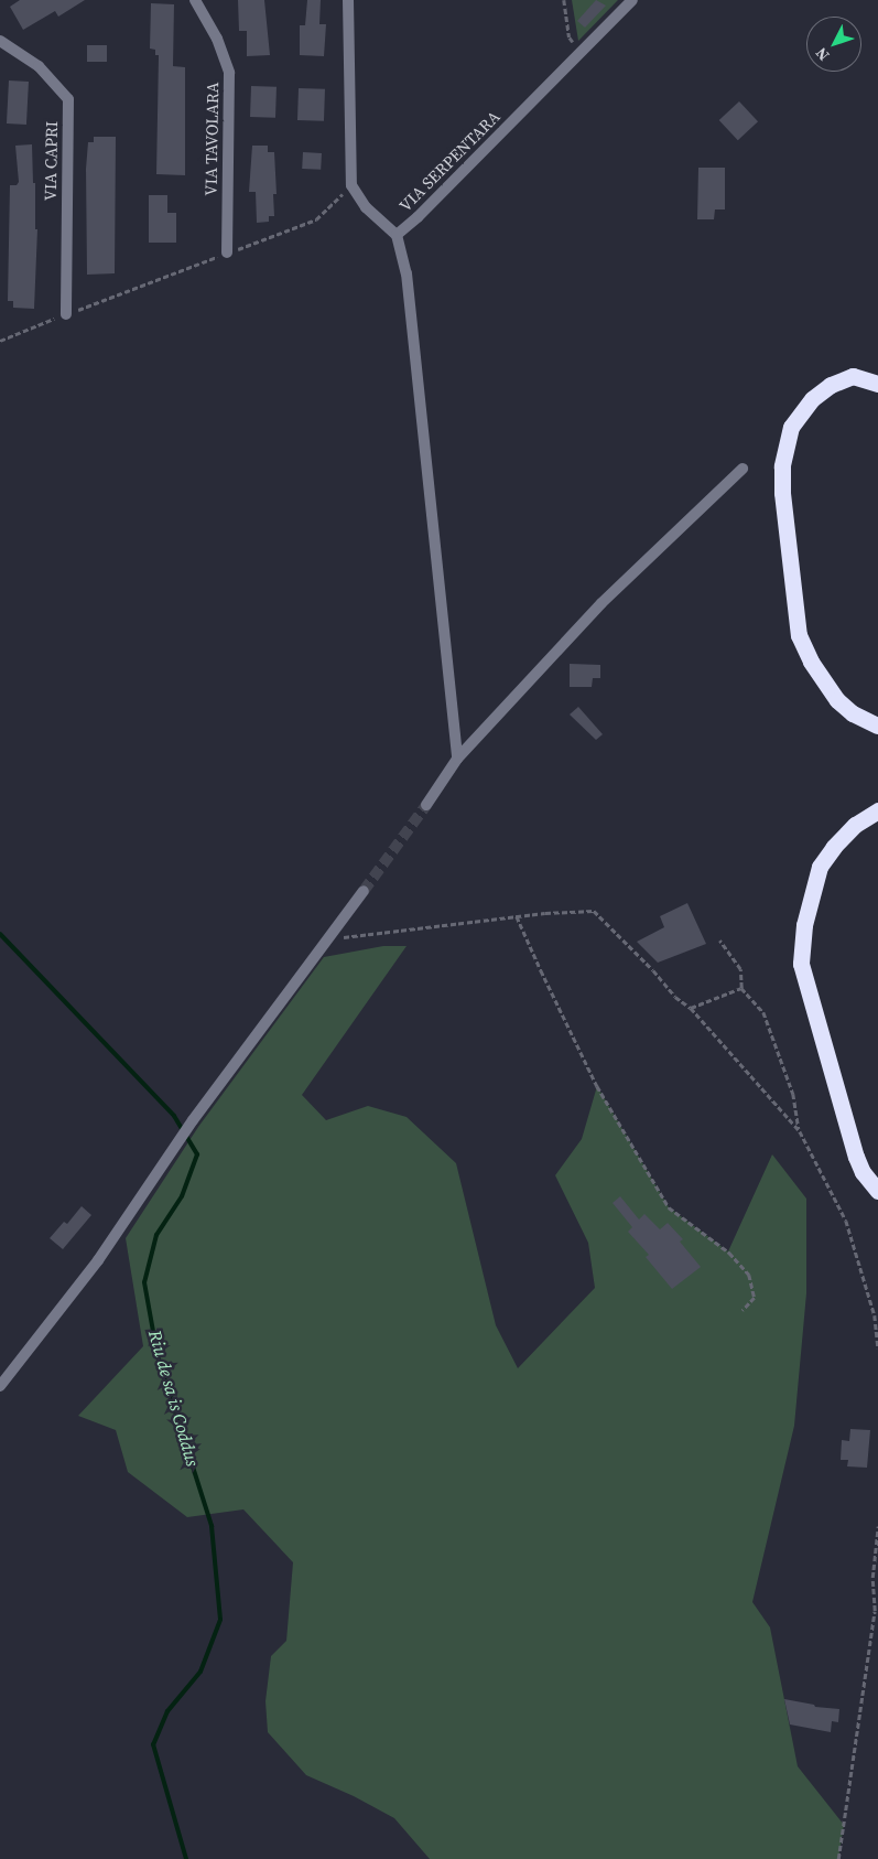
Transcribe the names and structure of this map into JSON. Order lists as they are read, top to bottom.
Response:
{
  "streets": {
    "street": ["VIA TAVOLARA", "VIA CAPRI", "VIA SERPENTARA"]
  },
  "water": ["Riu de sa is Coddus"],
  "north": "bottom left"
}
